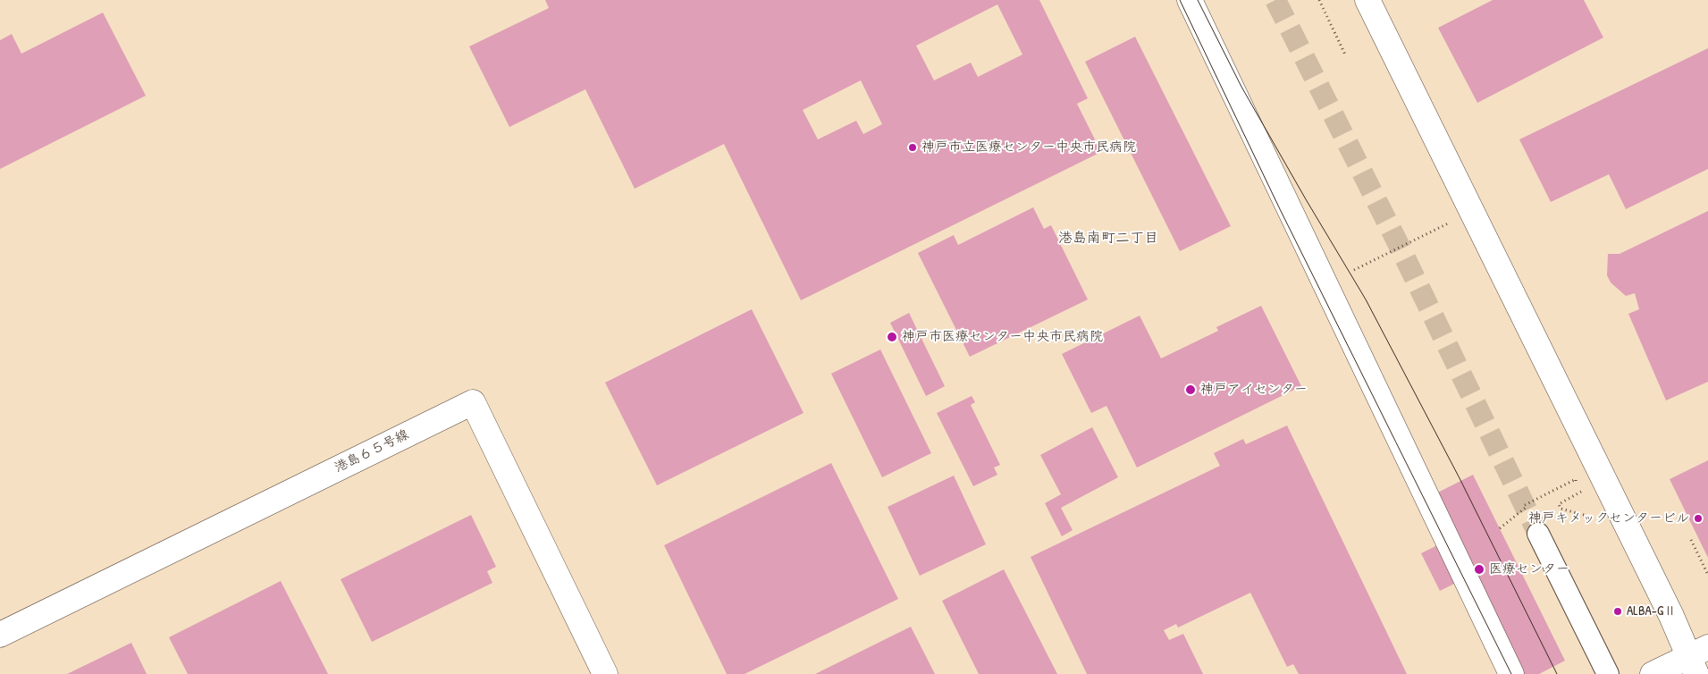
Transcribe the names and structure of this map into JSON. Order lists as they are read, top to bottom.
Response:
{
  "streets": {
    "street": ["港島６５号線"]
  },
  "districts": ["港島南町二丁目"],
  "places": [
    "神戸市立医療センター中央市民病院",
    "神戸市医療センター中央市民病院",
    "神戸アイセンター",
    "神戸キメックセンタービル",
    "医療センター",
    "ALBA-GⅡ"
  ]
}
